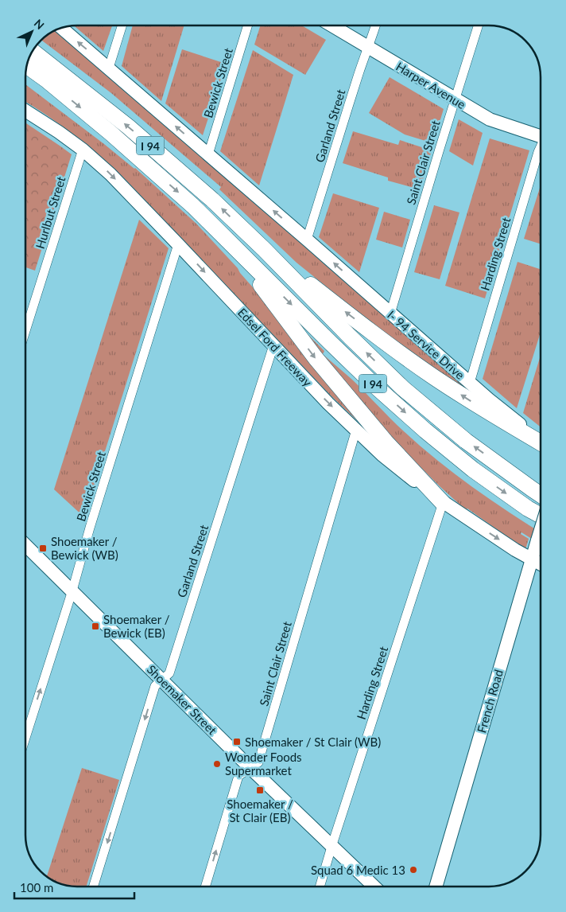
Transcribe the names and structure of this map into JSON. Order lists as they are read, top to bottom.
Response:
{
  "streets": {
    "highway": ["I 94"],
    "street": [
      "Bewick Street",
      "Harper Avenue",
      "Garland Street",
      "Saint Clair Street",
      "Hurlbut Street",
      "Harding Street",
      "I- 94 Service Drive",
      "Edsel Ford Freeway",
      "Shoemaker Street",
      "French Road"
    ]
  },
  "crossings": [
    ["Bewick Street", "Edsel Ford Freeway"],
    ["Bewick Street", "Shoemaker Street"],
    ["Harper Avenue", "Garland Street"],
    ["Harper Avenue", "Saint Clair Street"],
    ["Garland Street", "I- 94 Service Drive"],
    ["Garland Street", "Edsel Ford Freeway"],
    ["Garland Street", "Shoemaker Street"],
    ["Saint Clair Street", "I- 94 Service Drive"],
    ["Saint Clair Street", "Edsel Ford Freeway"],
    ["Saint Clair Street", "Shoemaker Street"],
    ["Hurlbut Street", "Edsel Ford Freeway"],
    ["Harding Street", "I- 94 Service Drive"],
    ["Harding Street", "Edsel Ford Freeway"],
    ["Harding Street", "Shoemaker Street"],
    ["Edsel Ford Freeway", "French Road"]
  ],
  "one_way": ["I- 94 Service Drive"],
  "places": {
    "transit": [
      "Shoemaker / Bewick (WB)",
      "Shoemaker / Bewick (EB)",
      "Shoemaker / St Clair (WB)",
      "Shoemaker / St Clair (EB)"
    ],
    "other": ["Wonder Foods Supermarket", "Squad 6 Medic 13"]
  },
  "scale_bar": "100 m",
  "north": "top right"
}
